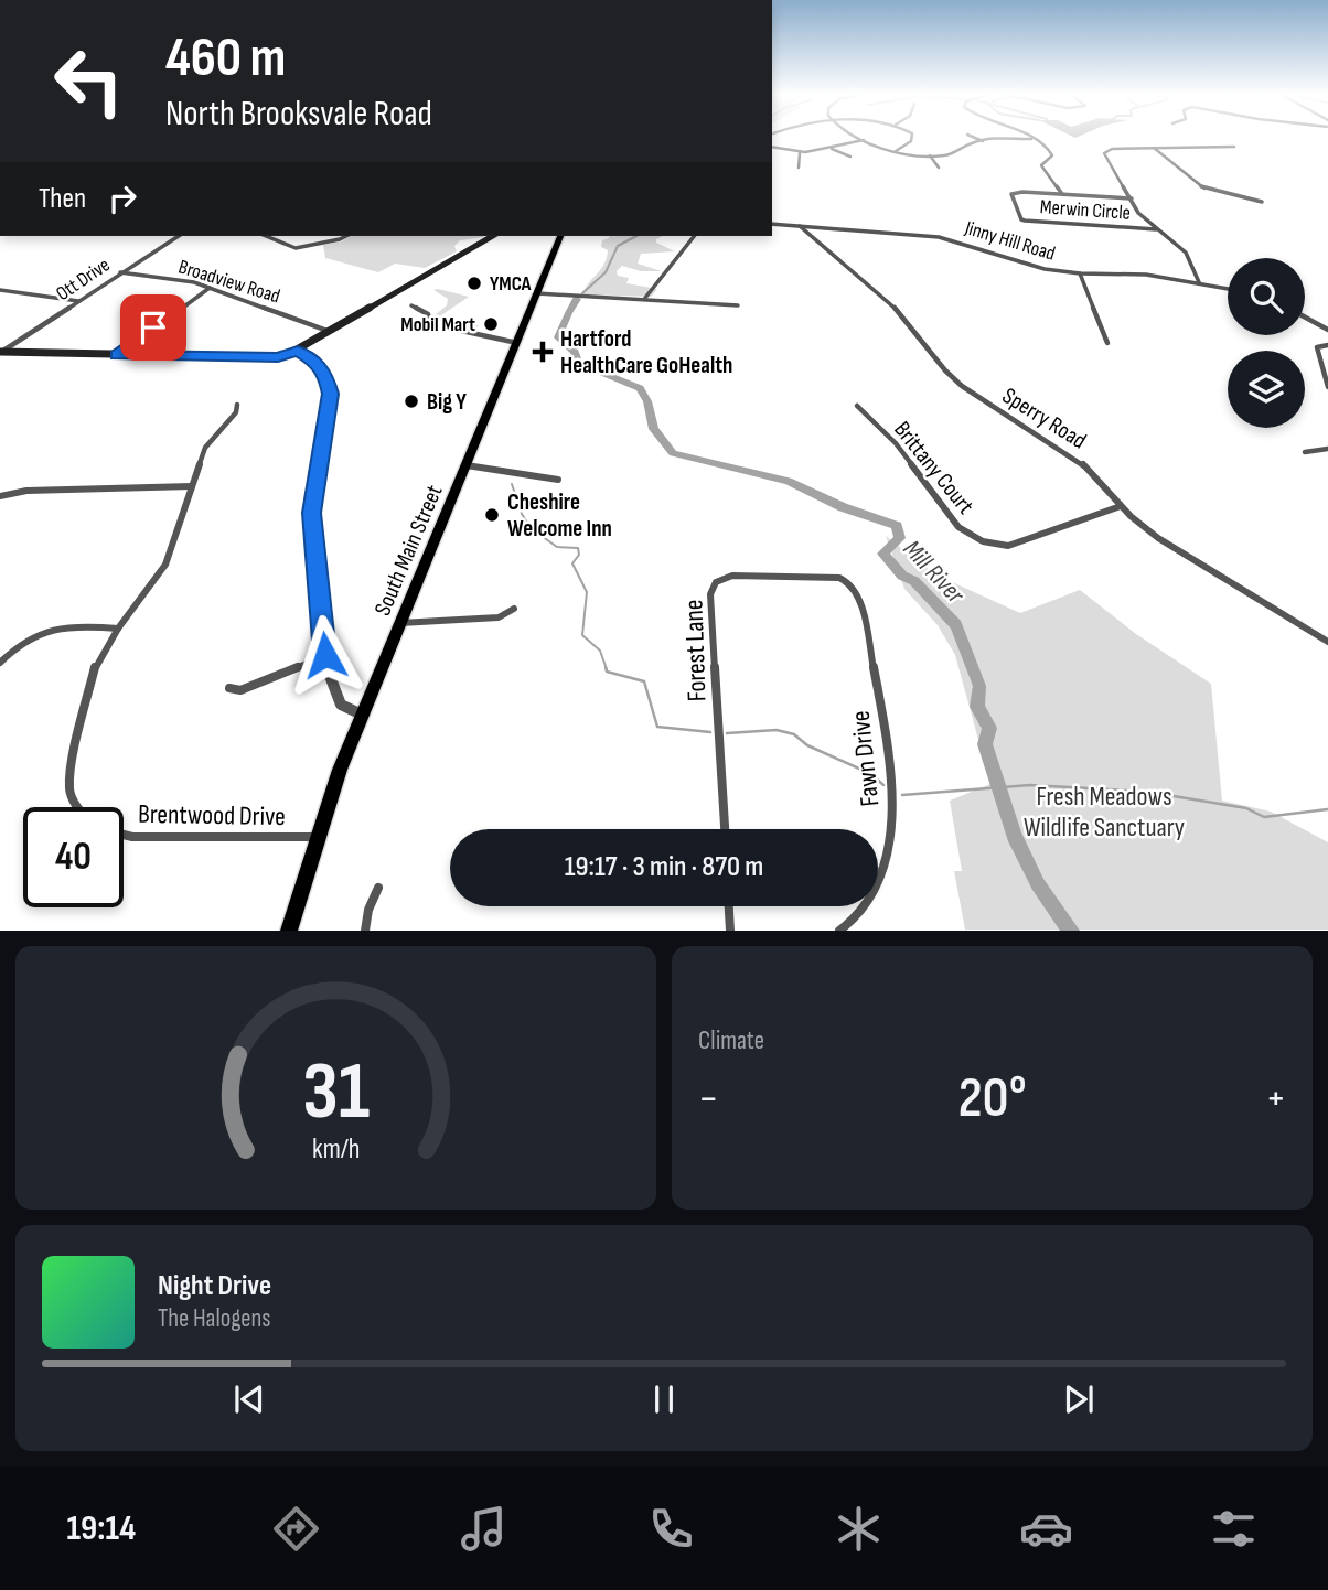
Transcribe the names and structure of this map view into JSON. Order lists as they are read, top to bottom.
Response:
{
  "streets": {
    "highway": ["South Main Street"],
    "street": [
      "Merwin Circle",
      "Jinny Hill Road",
      "Ott Drive",
      "Broadview Road",
      "Sperry Road",
      "Brittany Court",
      "Forest Lane",
      "Fawn Drive",
      "Brentwood Drive"
    ]
  },
  "crossings": [
    ["Jinny Hill Road", "Sperry Road"],
    ["Ott Drive", "Broadview Road"],
    ["Sperry Road", "Brittany Court"],
    ["South Main Street", "Brentwood Drive"],
    ["Forest Lane", "Fawn Drive"]
  ],
  "water": ["Mill River"],
  "parks": ["Fresh Meadows Wildlife Sanctuary"],
  "places": {
    "other": [
      "YMCA",
      "Mobil Mart",
      "Big Y",
      "Cheshire Welcome Inn"
    ],
    "health": ["Hartford HealthCare GoHealth"]
  },
  "page": {
    "turn": ["460 m", "North Brooksvale Road"],
    "then": "Then",
    "limit": "40",
    "trip": "19:17 · 3 min · 870 m",
    "tile": "Climate",
    "heat": ["−", "20°", "+"],
    "song": ["Night Drive", "The Halogens"],
    "tabs": "19:14",
    "gauge": ["31", "km/h"]
  }
}
